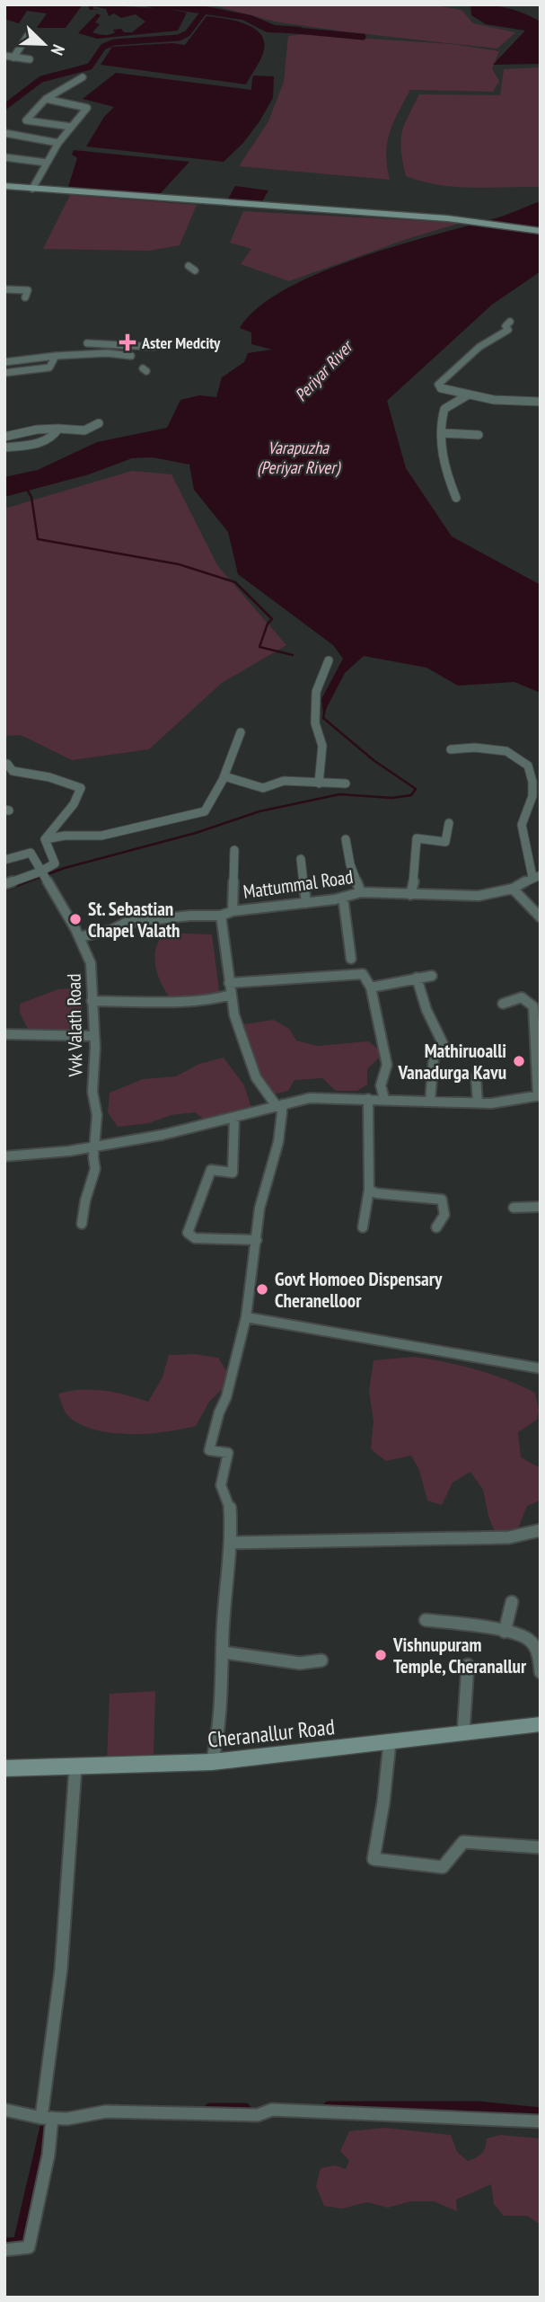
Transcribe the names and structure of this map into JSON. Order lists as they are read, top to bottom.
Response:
{
  "streets": {
    "main road": ["Cheranallur Road"],
    "street": ["Mattummal Road", "Vvk Valath Road"]
  },
  "water": ["Periyar River", "Varapuzha (Periyar River)"],
  "places": {
    "health": ["Aster Medcity"],
    "other": [
      "St. Sebastian Chapel Valath",
      "Mathiruoalli Vanadurga Kavu",
      "Govt Homoeo Dispensary Cheranelloor",
      "Vishnupuram Temple, Cheranallur"
    ]
  },
  "north": "bottom right"
}
